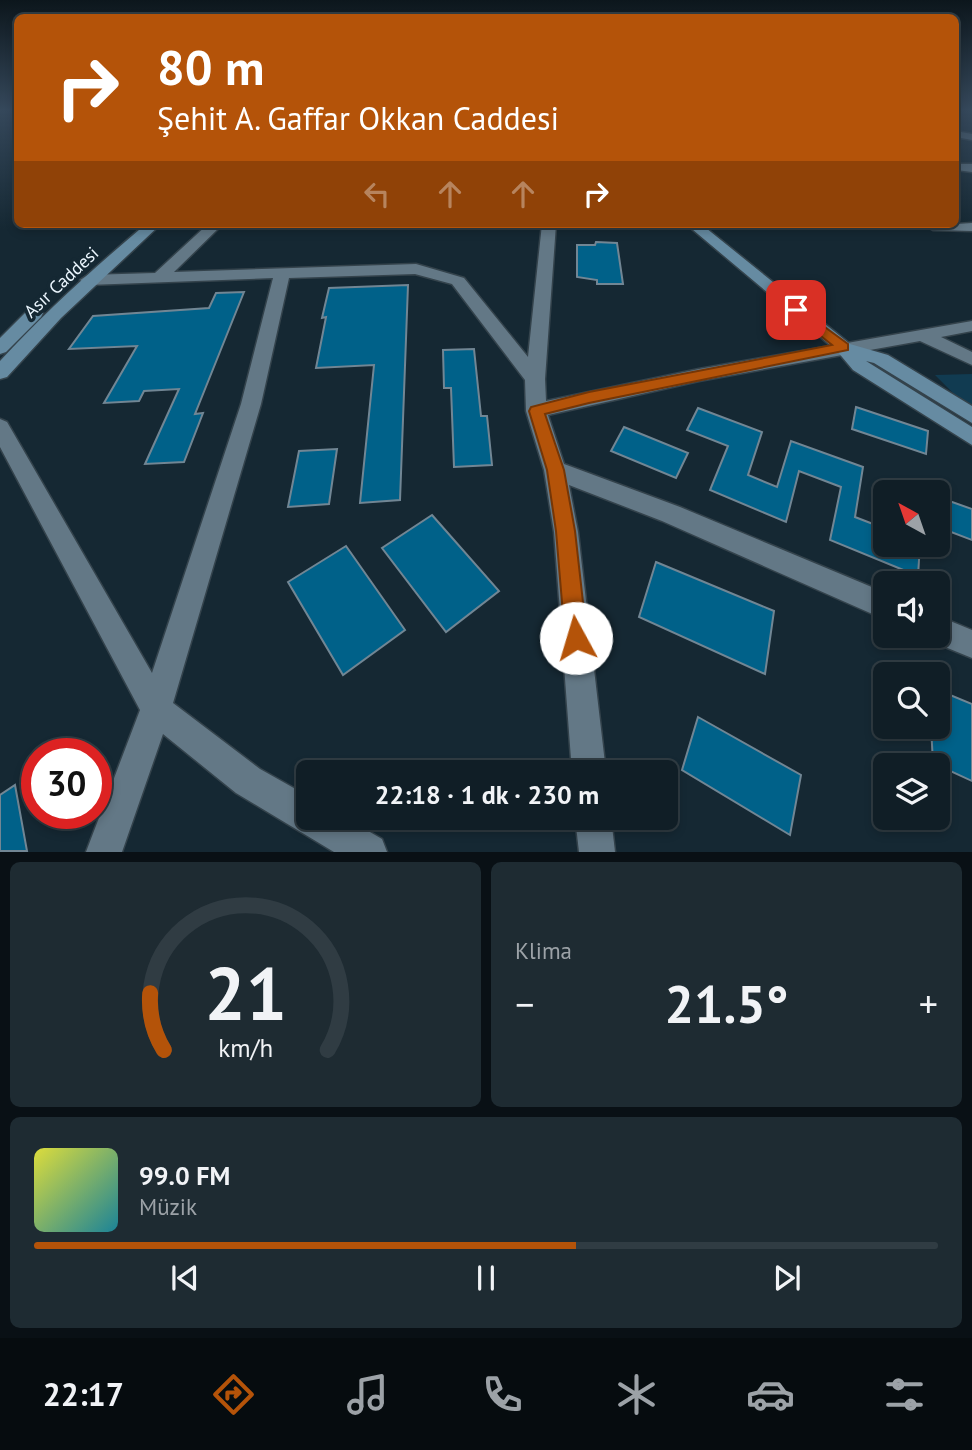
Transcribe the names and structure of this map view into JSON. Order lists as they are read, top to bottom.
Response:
{
  "streets": {
    "street": ["Asır Caddesi"]
  },
  "north": "top left",
  "page": {
    "turn": ["80 m", "Şehit A. Gaffar Okkan Caddesi"],
    "limit": "30",
    "trip": "22:18 · 1 dk · 230 m",
    "tile": "Klima",
    "heat": ["−", "21.5°", "+"],
    "song": ["99.0 FM", "Müzik"],
    "tabs": "22:17",
    "gauge": ["21", "km/h"]
  }
}
